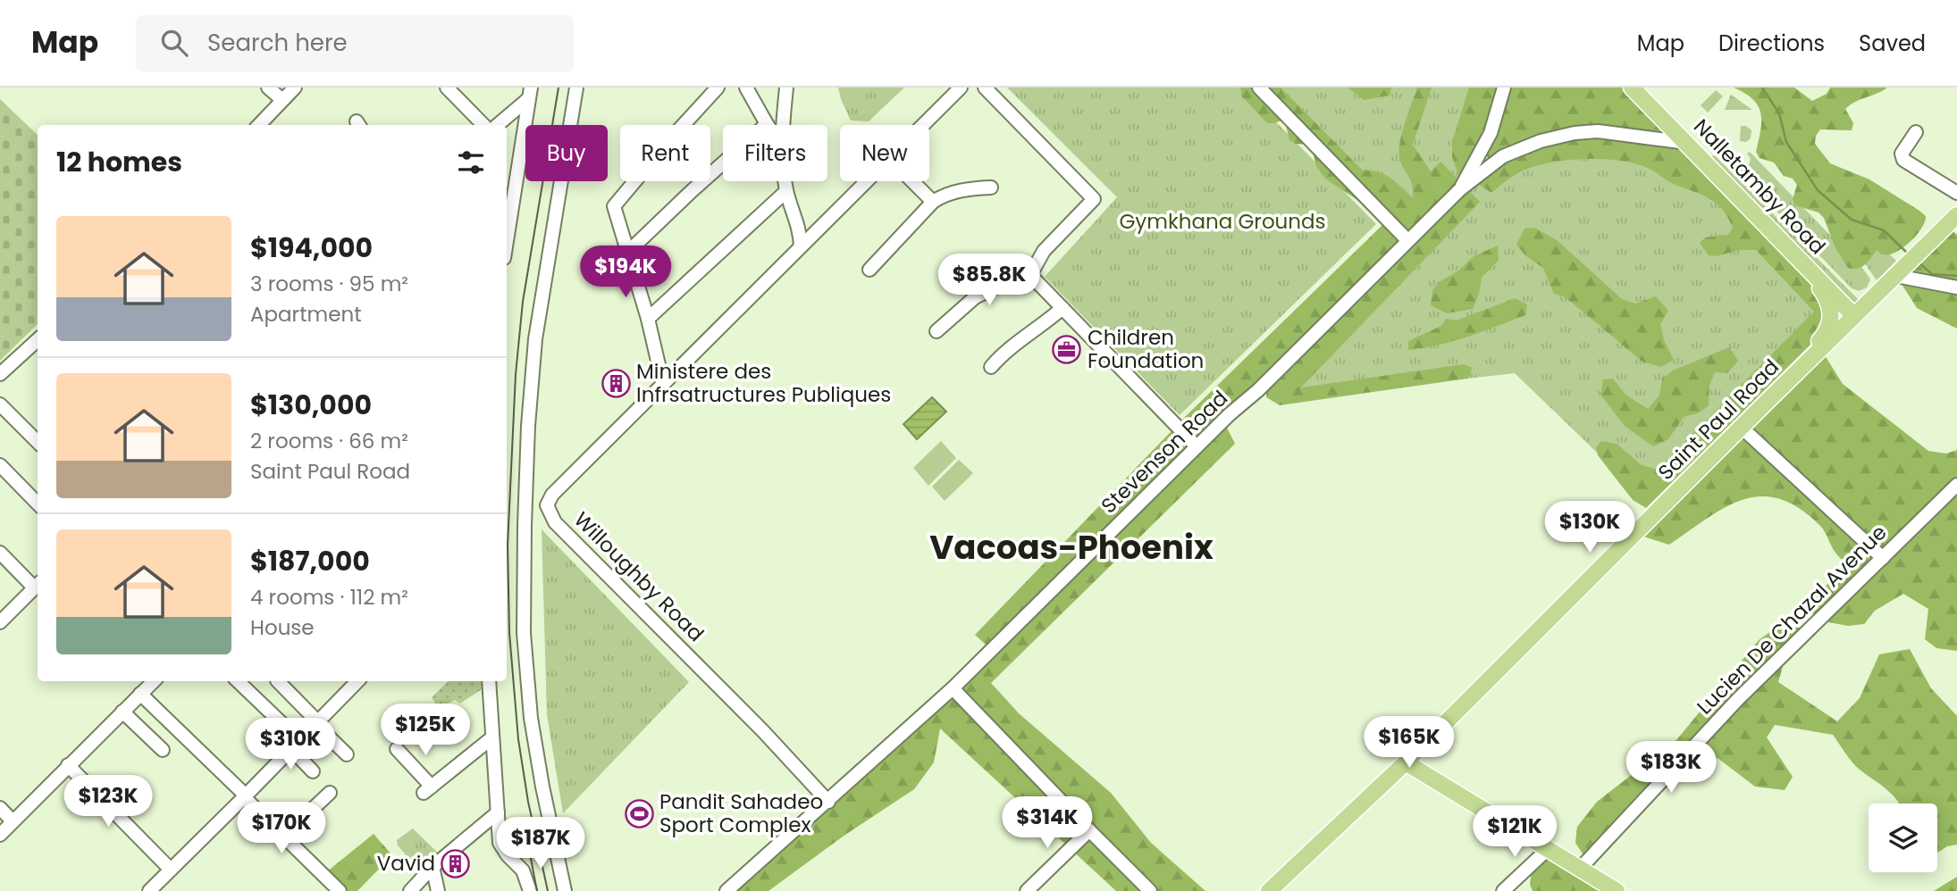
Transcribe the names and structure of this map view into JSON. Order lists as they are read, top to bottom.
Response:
{
  "streets": {
    "main road": ["Nalletamby Road", "Saint Paul Road"],
    "street": ["Stevenson Road", "Willoughby Road", "Lucien De Chazal Avenue"]
  },
  "crossings": [
    ["Nalletamby Road", "Saint Paul Road"],
    ["Nalletamby Road", "Stevenson Road"],
    ["Stevenson Road", "Willoughby Road"]
  ],
  "districts": ["Vacoas-Phoenix"],
  "parks": ["Gymkhana Grounds"],
  "places": {
    "office": ["Children Foundation"],
    "building": ["Ministere des Infrsatructures Publiques", "Vavid"],
    "sports": ["Pandit Sahadeo Sport Complex"]
  },
  "page": {
    "header": "Map",
    "search": "Search here",
    "nav": ["Map", "Directions", "Saved"],
    "chip": [
      "Buy",
      "Rent",
      "Filters",
      "New"
    ],
    "heading": "12 homes",
    "list": [
      {
        "name": "$194,000",
        "note": "3 rooms · 95 m² · Apartment"
      },
      {
        "name": "$130,000",
        "note": "2 rooms · 66 m² · Saint Paul Road"
      },
      {
        "name": "$187,000",
        "note": "4 rooms · 112 m² · House"
      }
    ],
    "price": [
      "$194K",
      "$85.8K",
      "$130K",
      "$125K",
      "$165K",
      "$310K",
      "$183K",
      "$123K",
      "$314K",
      "$170K",
      "$121K",
      "$187K"
    ]
  }
}
